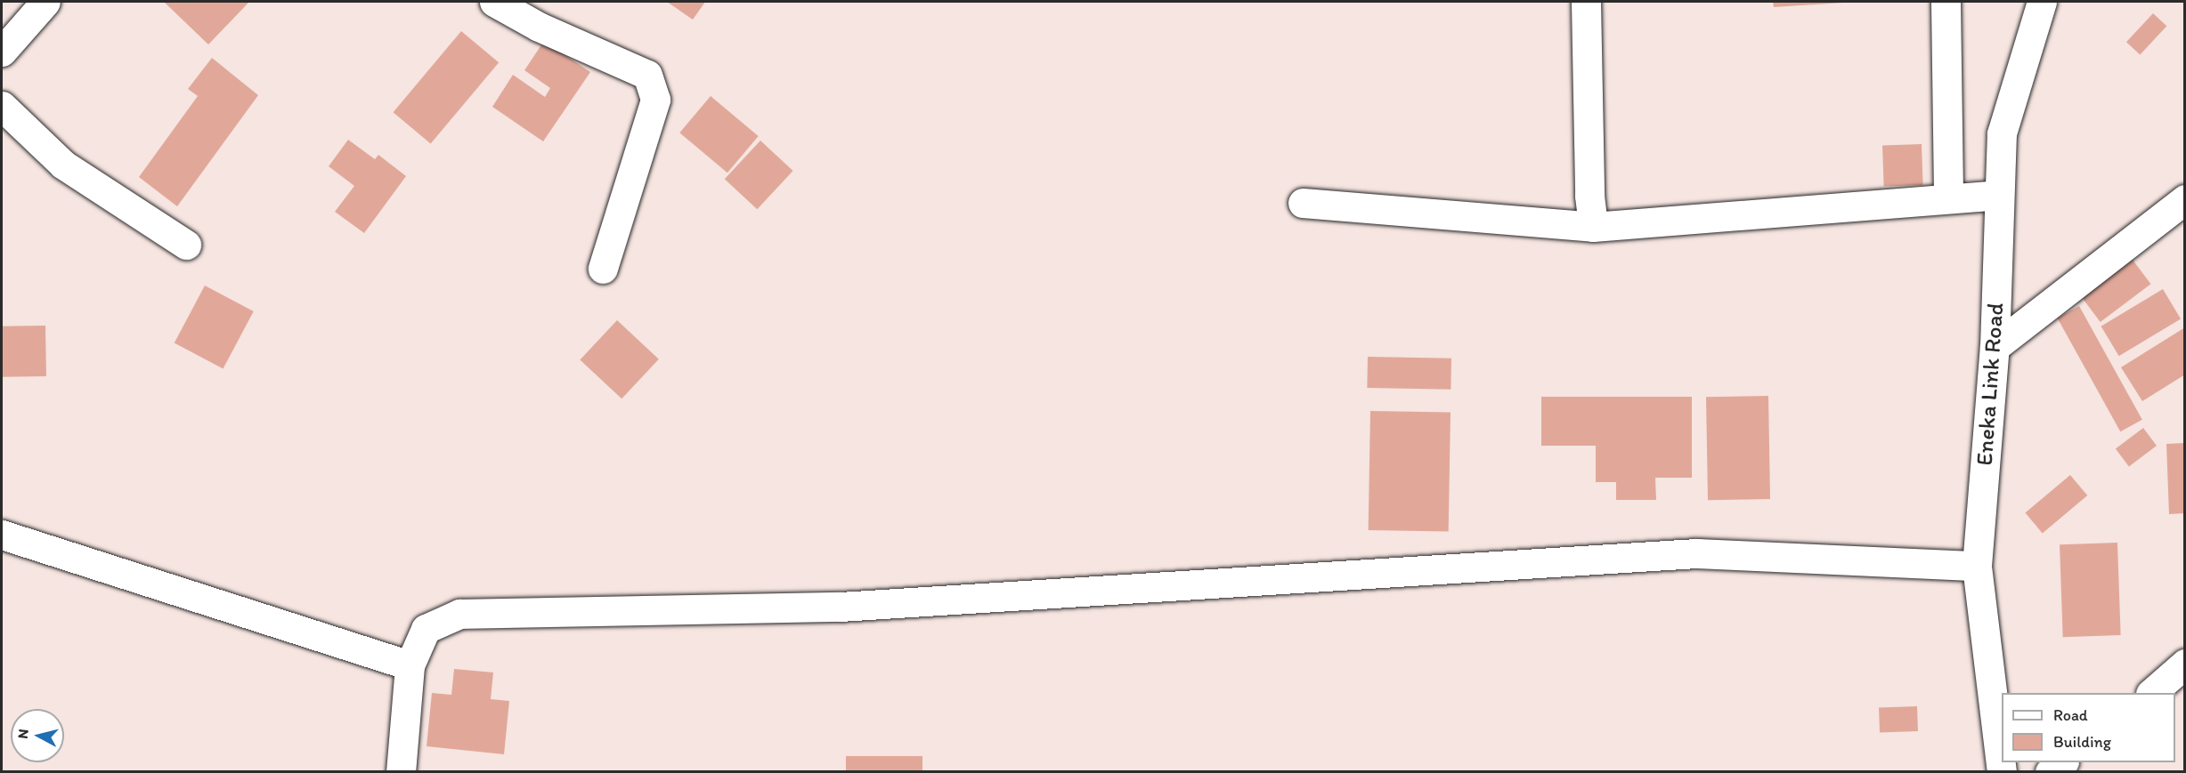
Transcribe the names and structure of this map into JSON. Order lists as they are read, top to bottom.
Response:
{
  "streets": {
    "street": ["Eneka Link Road"]
  },
  "legend": ["Road", "Building"],
  "north": "left"
}
